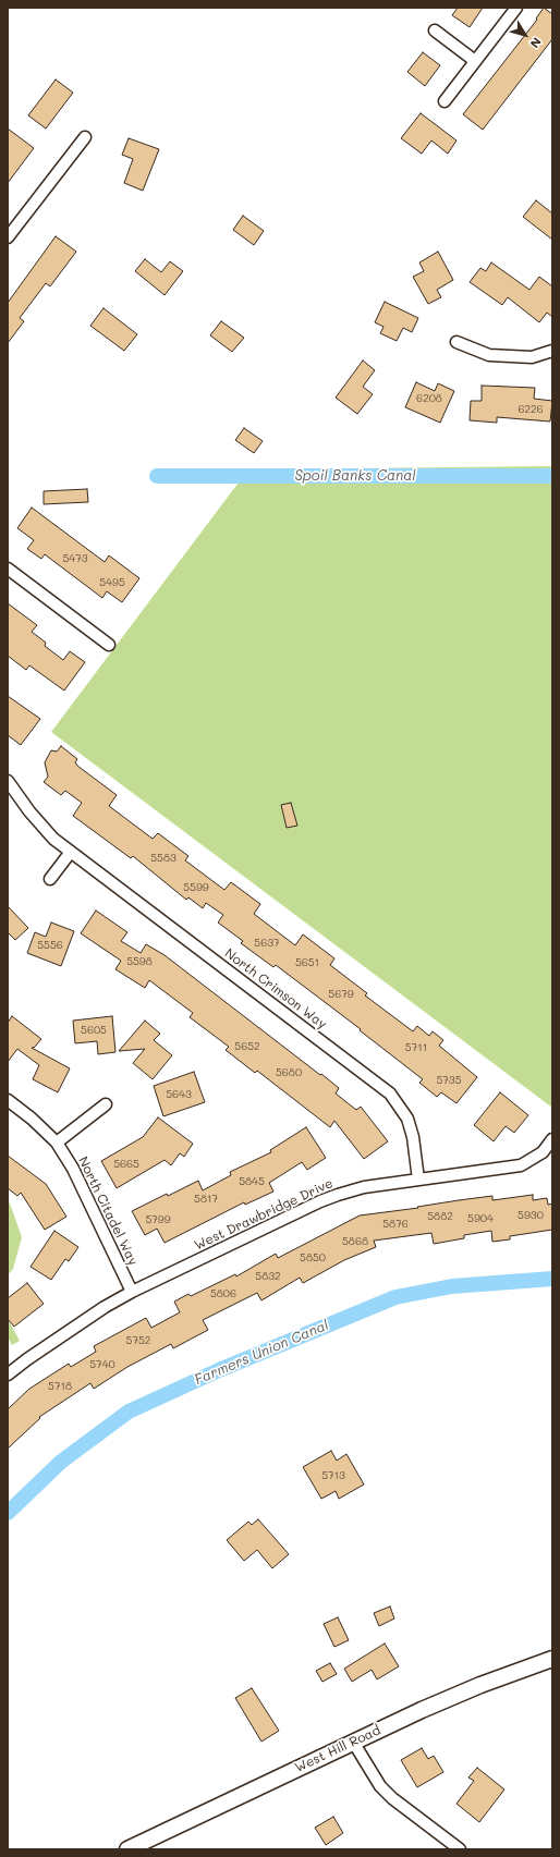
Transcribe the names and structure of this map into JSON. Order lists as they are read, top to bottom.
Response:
{
  "streets": {
    "street": [
      "North Crimson Way",
      "North Citadel Way",
      "West Drawbridge Drive",
      "West Hill Road"
    ]
  },
  "crossings": [
    ["North Crimson Way", "West Drawbridge Drive"],
    ["North Citadel Way", "West Drawbridge Drive"]
  ],
  "water": ["Spoil Banks Canal", "Farmers Union Canal"],
  "house_numbers": [
    "6208",
    "6226",
    "5473",
    "5495",
    "5583",
    "5599",
    "5637",
    "5556",
    "5598",
    "5651",
    "5679",
    "5605",
    "5652",
    "5711",
    "5680",
    "5735",
    "5643",
    "5665",
    "5845",
    "5817",
    "5930",
    "5882",
    "5904",
    "5799",
    "5876",
    "5868",
    "5850",
    "5832",
    "5806",
    "5752",
    "5740",
    "5718",
    "5713"
  ],
  "north": "bottom right"
}
